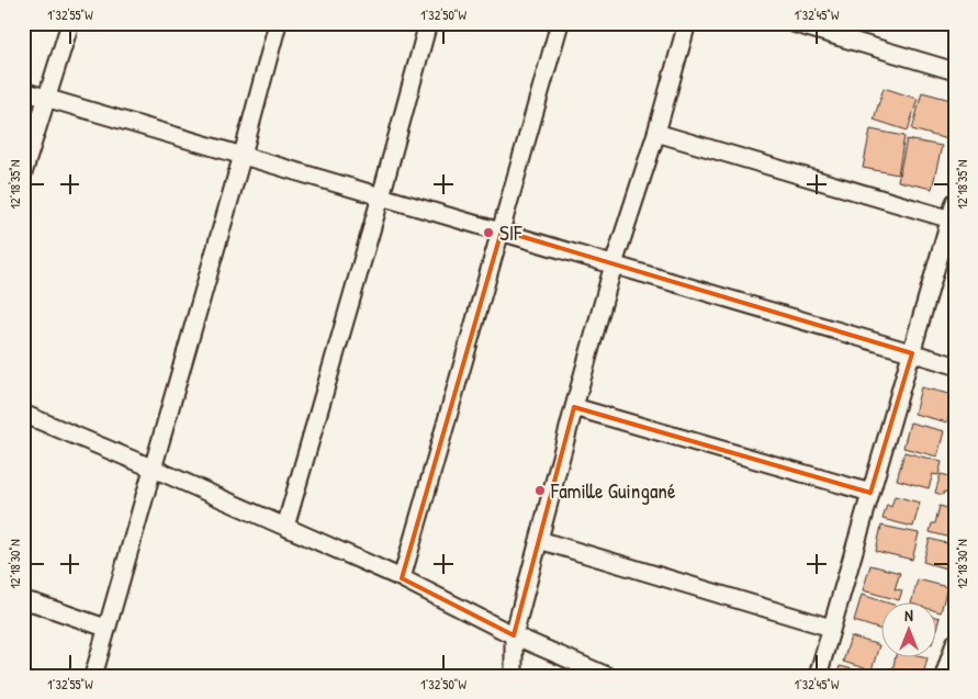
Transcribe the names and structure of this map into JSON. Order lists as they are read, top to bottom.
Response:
{
  "places": ["SIF", "Famille Guingané"],
  "north": "top",
  "coordinates": [
    "1°32'55\"W",
    "1°32'50\"W",
    "1°32'45\"W",
    "12°18'35\"N",
    "12°18'30\"N"
  ]
}
